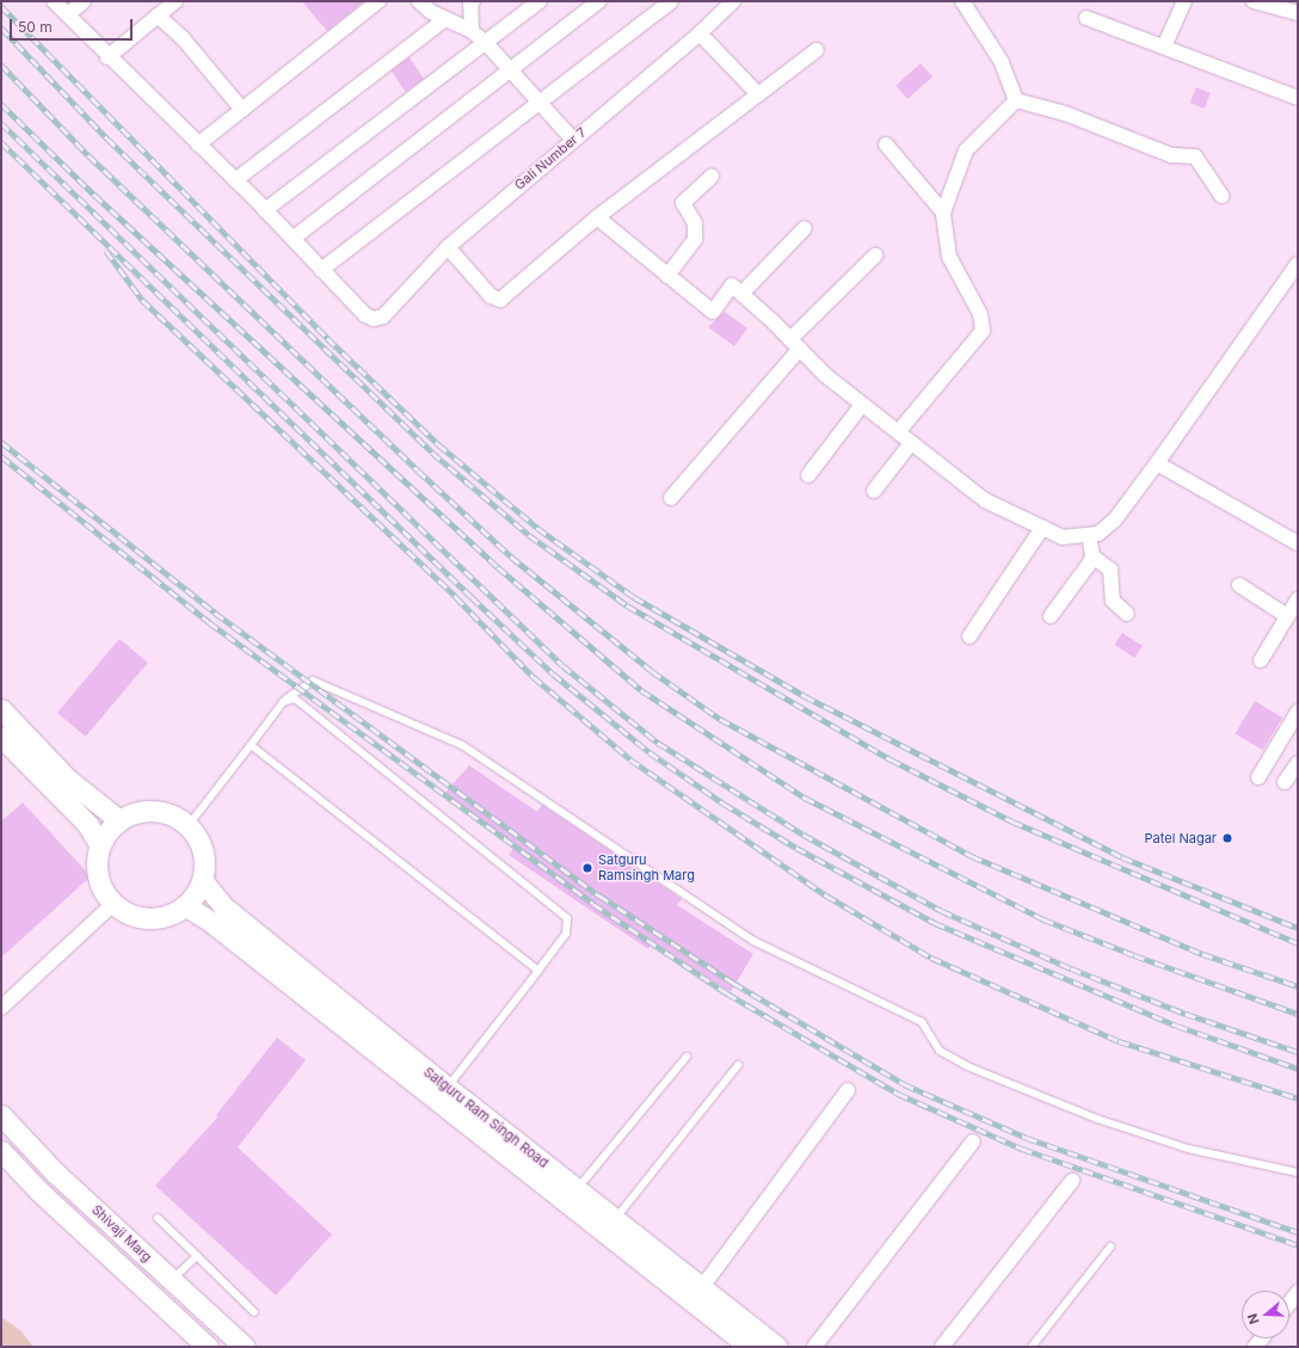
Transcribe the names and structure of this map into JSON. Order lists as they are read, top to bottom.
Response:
{
  "streets": {
    "street": ["Gali Number 7", "Satguru Ram Singh Road", "Shivaji Marg"]
  },
  "places": ["Patel Nagar", "Satguru Ramsingh Marg"],
  "scale_bar": "50 m",
  "north": "left"
}
